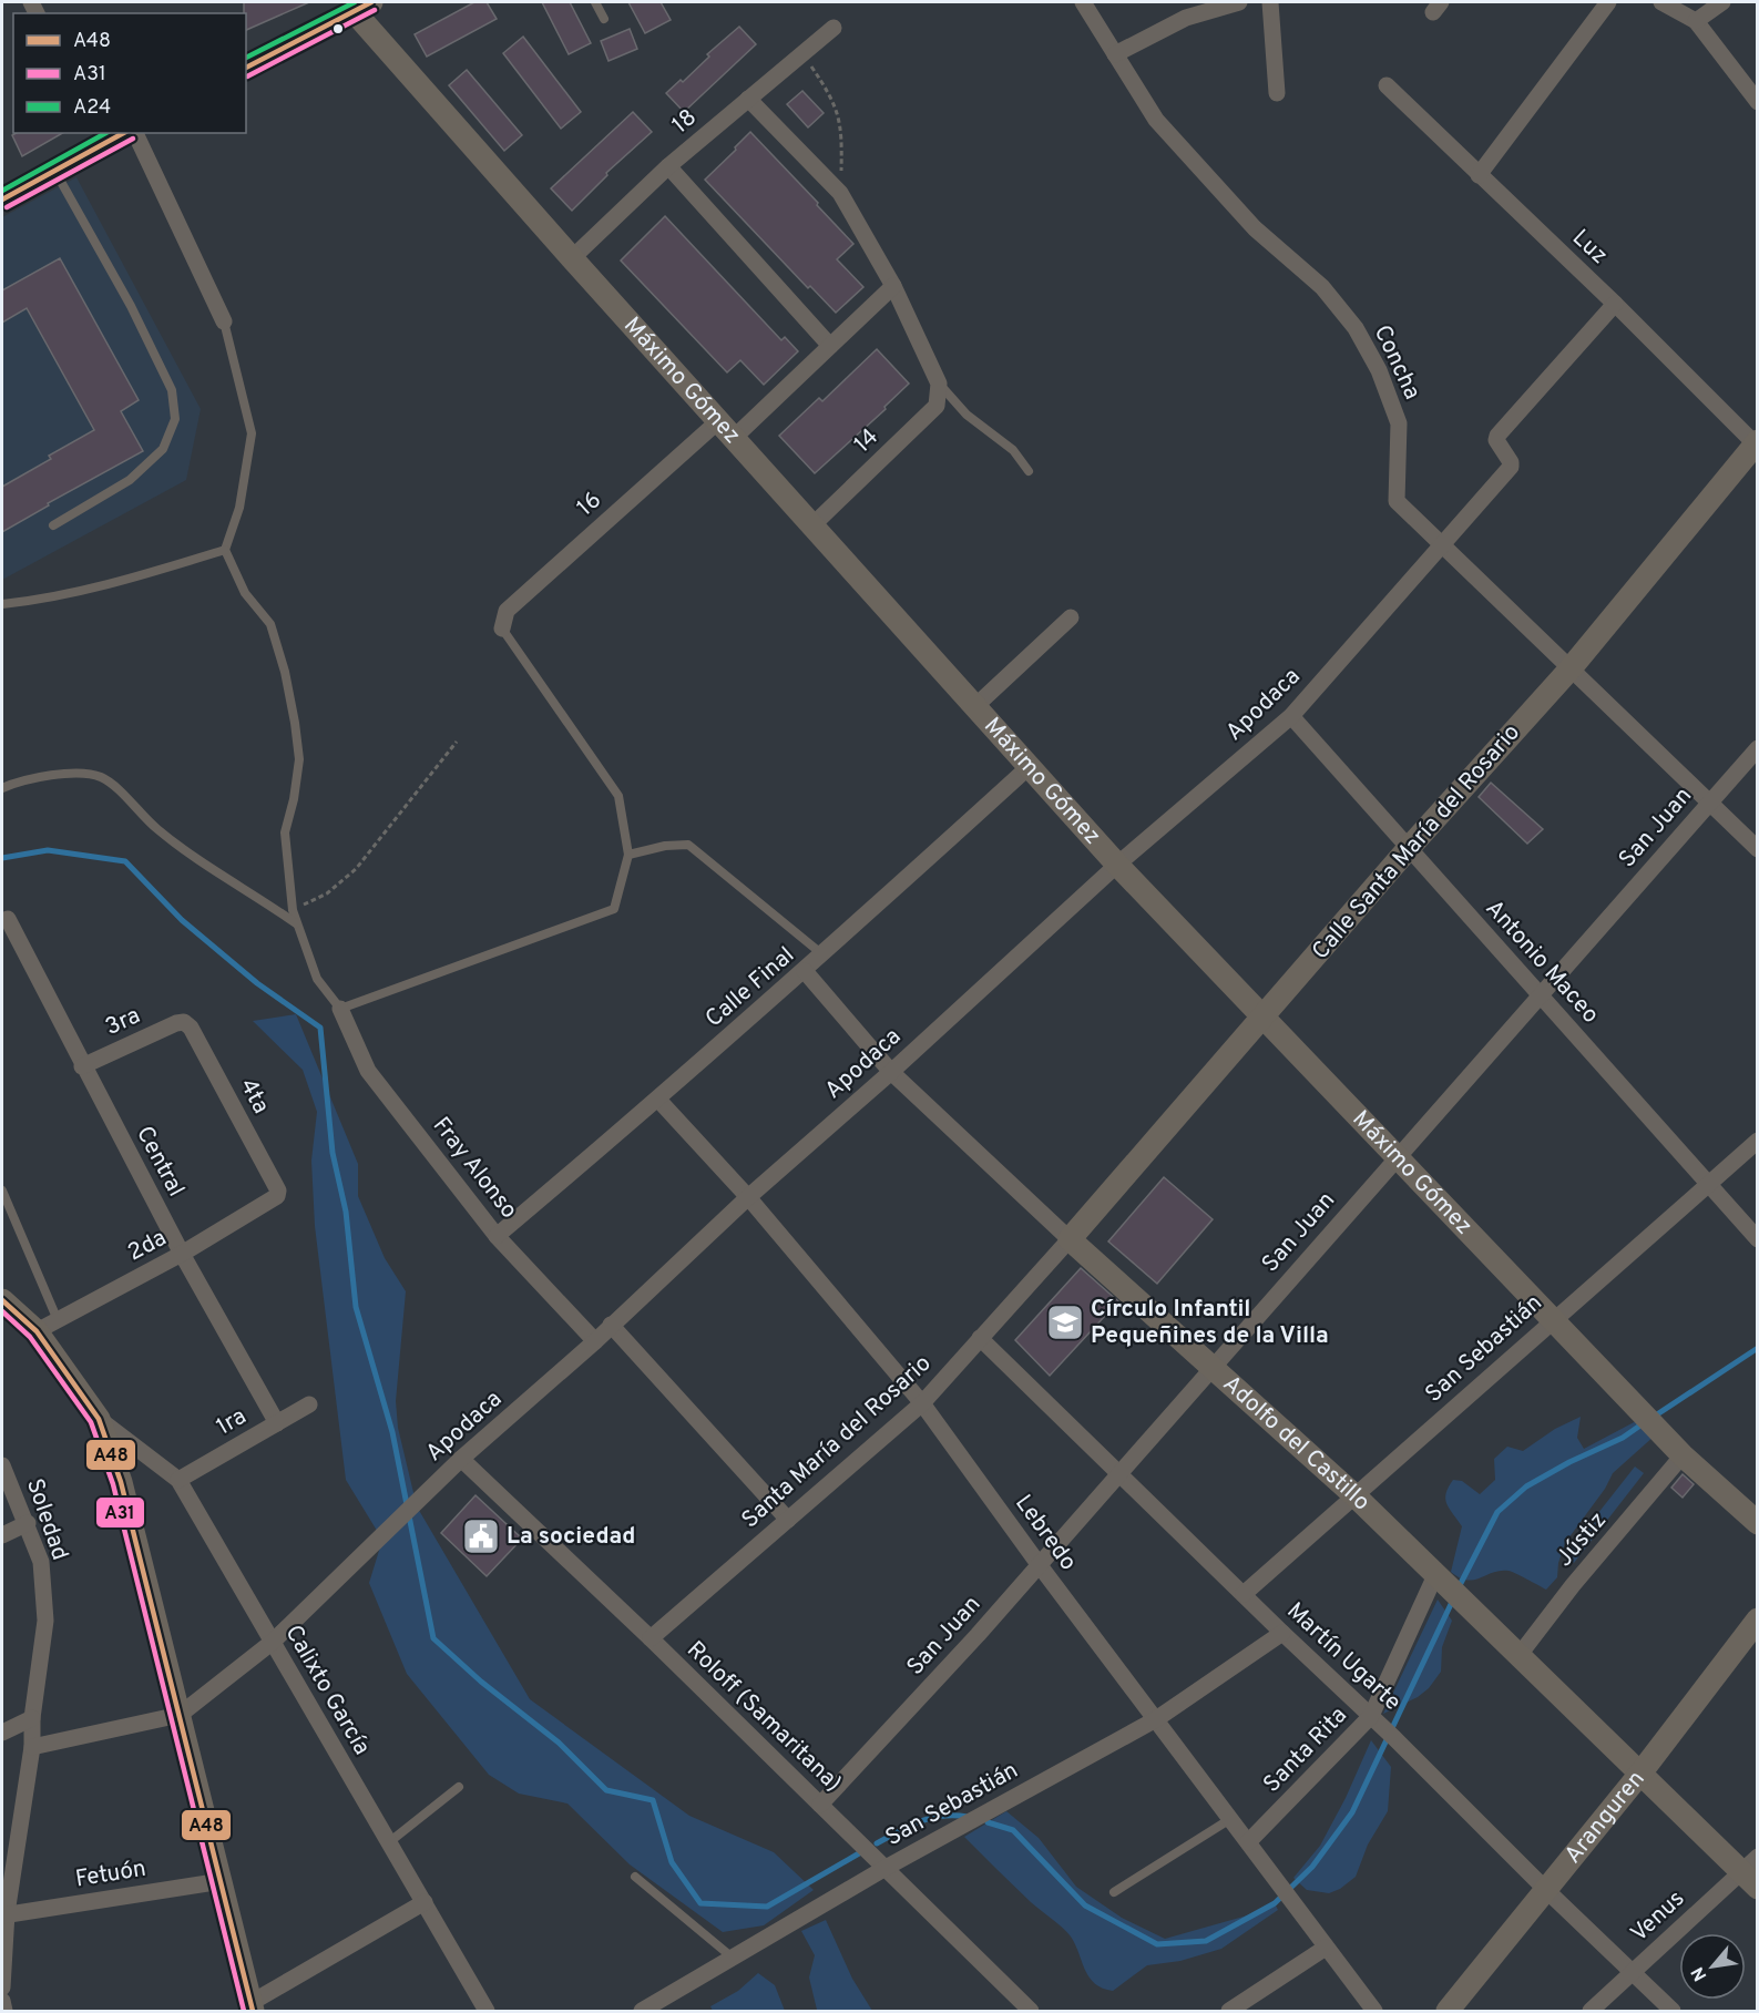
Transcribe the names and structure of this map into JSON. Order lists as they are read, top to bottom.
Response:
{
  "streets": {
    "street": [
      "18",
      "Luz",
      "Concha",
      "Máximo Gómez",
      "14",
      "16",
      "Apodaca",
      "San Juan",
      "Calle Santa María del Rosario",
      "Antonio Maceo",
      "Calle Final",
      "3ra",
      "4ta",
      "Central",
      "Fray Alonso",
      "2da",
      "San Sebastián",
      "1ra",
      "Santa María del Rosario",
      "Adolfo del Castillo",
      "Soledad",
      "Lebredo",
      "Jústiz",
      "Martín Ugarte",
      "Calixto García",
      "Roloff (Samaritana)",
      "Santa Rita",
      "Aranguren",
      "Fetuón",
      "Venus"
    ]
  },
  "crossings": [
    ["18", "Máximo Gómez"],
    ["Luz", "Apodaca"],
    ["Luz", "Calle Santa María del Rosario"],
    ["Concha", "Apodaca"],
    ["Concha", "San Juan"],
    ["Concha", "Calle Santa María del Rosario"],
    ["Máximo Gómez", "14"],
    ["Máximo Gómez", "16"],
    ["Máximo Gómez", "Apodaca"],
    ["Máximo Gómez", "San Juan"],
    ["Máximo Gómez", "Calle Santa María del Rosario"],
    ["Máximo Gómez", "Calle Final"],
    ["Máximo Gómez", "San Sebastián"],
    ["Máximo Gómez", "Jústiz"],
    ["Apodaca", "Antonio Maceo"],
    ["Apodaca", "Fray Alonso"],
    ["Apodaca", "Adolfo del Castillo"],
    ["Apodaca", "Soledad"],
    ["Apodaca", "Lebredo"],
    ["Apodaca", "Calixto García"],
    ["Apodaca", "Roloff (Samaritana)"],
    ["San Juan", "Antonio Maceo"],
    ["San Juan", "Adolfo del Castillo"],
    ["San Juan", "Lebredo"],
    ["San Juan", "Martín Ugarte"],
    ["San Juan", "Roloff (Samaritana)"],
    ["Calle Santa María del Rosario", "Antonio Maceo"],
    ["Calle Santa María del Rosario", "Santa María del Rosario"],
    ["Calle Santa María del Rosario", "Adolfo del Castillo"],
    ["Antonio Maceo", "San Sebastián"],
    ["Calle Final", "Fray Alonso"],
    ["Calle Final", "Adolfo del Castillo"],
    ["Calle Final", "Lebredo"],
    ["3ra", "4ta"],
    ["3ra", "Central"],
    ["4ta", "2da"],
    ["Central", "2da"],
    ["Central", "1ra"],
    ["San Sebastián", "Adolfo del Castillo"],
    ["San Sebastián", "Lebredo"],
    ["San Sebastián", "Martín Ugarte"],
    ["San Sebastián", "Roloff (Samaritana)"],
    ["1ra", "Calixto García"],
    ["Santa María del Rosario", "Adolfo del Castillo"],
    ["Santa María del Rosario", "Lebredo"],
    ["Santa María del Rosario", "Martín Ugarte"],
    ["Santa María del Rosario", "Roloff (Samaritana)"],
    ["Adolfo del Castillo", "Jústiz"],
    ["Adolfo del Castillo", "Santa Rita"],
    ["Adolfo del Castillo", "Aranguren"],
    ["Adolfo del Castillo", "Venus"],
    ["Soledad", "Fetuón"],
    ["Lebredo", "Santa Rita"],
    ["Martín Ugarte", "Santa Rita"],
    ["Martín Ugarte", "Aranguren"],
    ["Martín Ugarte", "Venus"]
  ],
  "places": {
    "school or university": ["Círculo Infantil Pequeñines de la Villa"],
    "public building": ["La sociedad"]
  },
  "lines": ["transit line A48", "transit line A24", "transit line A31"],
  "legend": ["A48", "A31", "A24"],
  "north": "bottom left"
}
